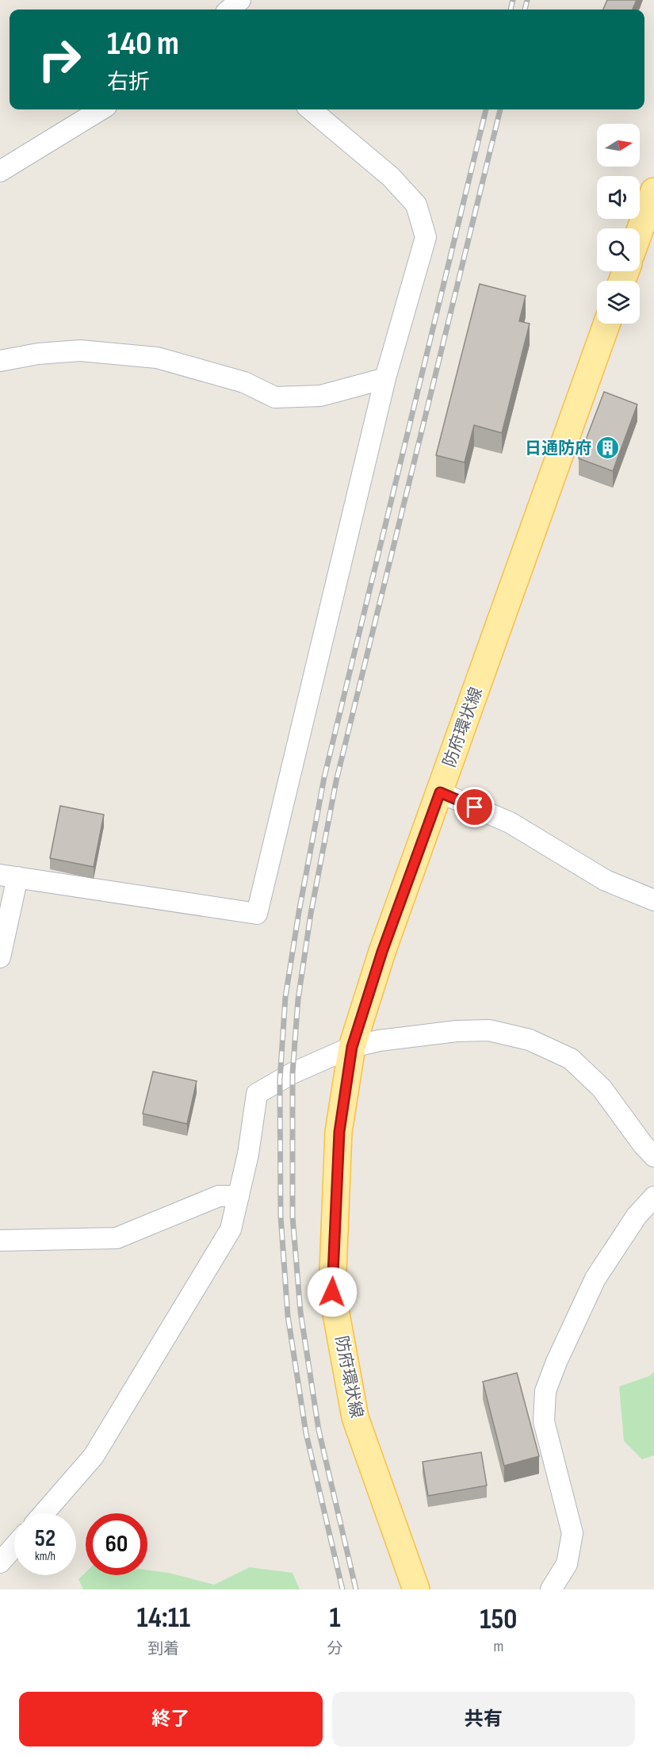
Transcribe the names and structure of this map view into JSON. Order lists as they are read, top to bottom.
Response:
{
  "streets": {
    "main road": ["防府環状線"]
  },
  "places": {
    "building": ["日通防府"]
  },
  "north": "right",
  "page": {
    "turn": ["140 m", "右折"],
    "speed": "52 km/h",
    "limit": "60",
    "eta": [
      "14:11",
      "到着",
      "1",
      "分",
      "150",
      "m"
    ],
    "buttons": ["終了", "共有"]
  }
}
